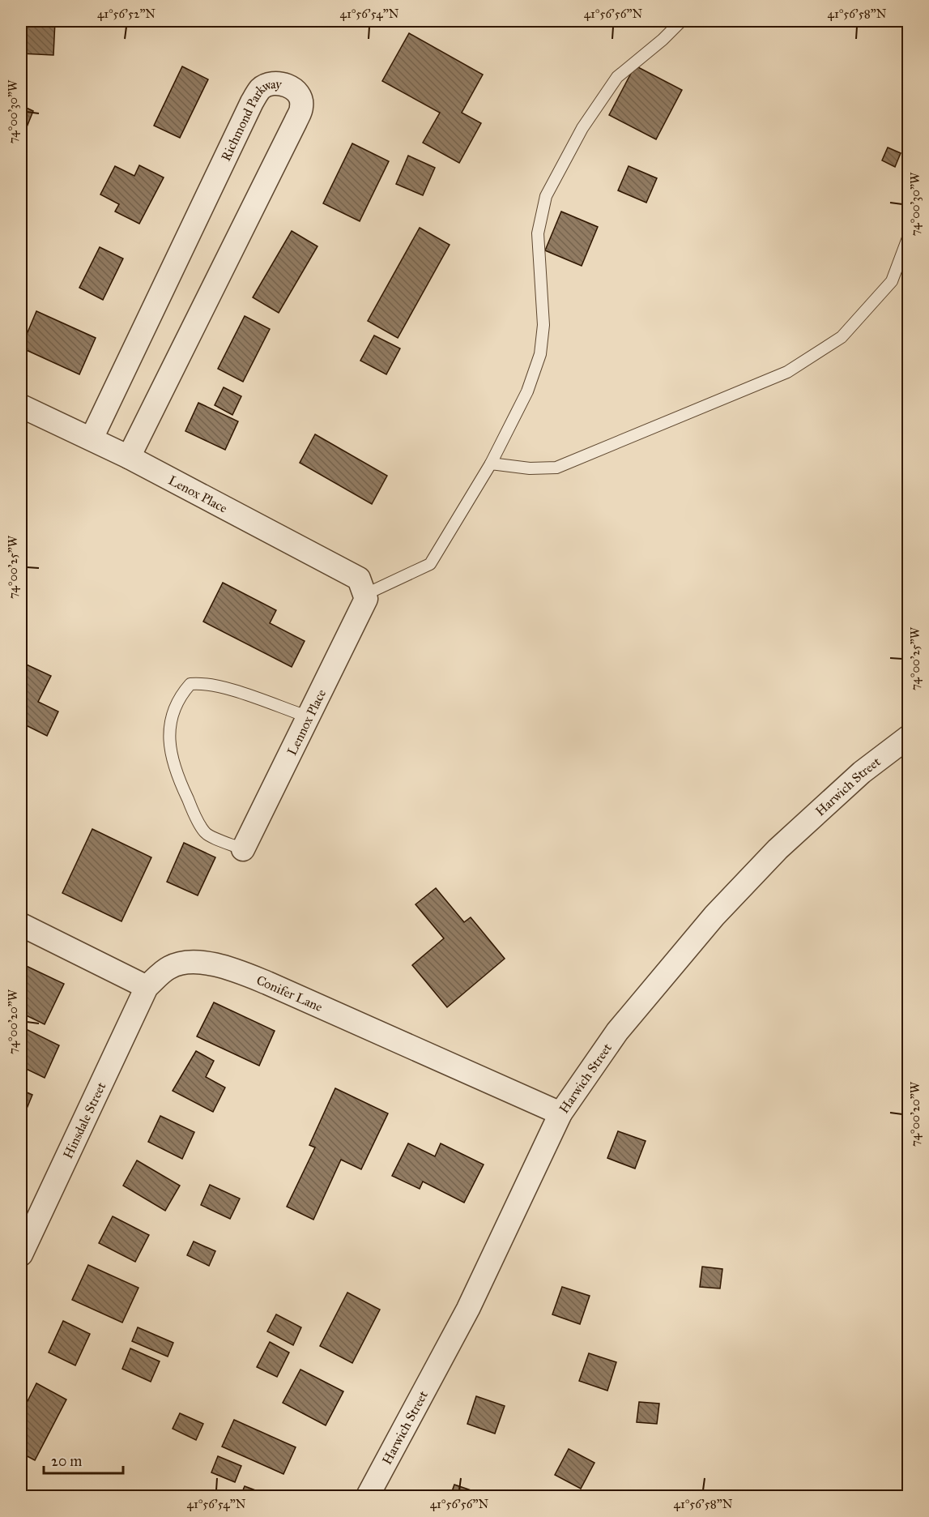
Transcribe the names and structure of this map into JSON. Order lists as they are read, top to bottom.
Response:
{
  "streets": {
    "street": [
      "Richmond Parkway",
      "Lenox Place",
      "Lennox Place",
      "Harwich Street",
      "Conifer Lane",
      "Hinsdale Street"
    ]
  },
  "crossings": [
    ["Richmond Parkway", "Lenox Place"],
    ["Lenox Place", "Lennox Place"],
    ["Harwich Street", "Conifer Lane"],
    ["Conifer Lane", "Hinsdale Street"]
  ],
  "scale_bar": "20 m",
  "coordinates": [
    "41°56'52\"N",
    "41°56'54\"N",
    "41°56'56\"N",
    "41°56'58\"N",
    "74°00'30\"W",
    "74°00'25\"W",
    "74°00'20\"W"
  ]
}
